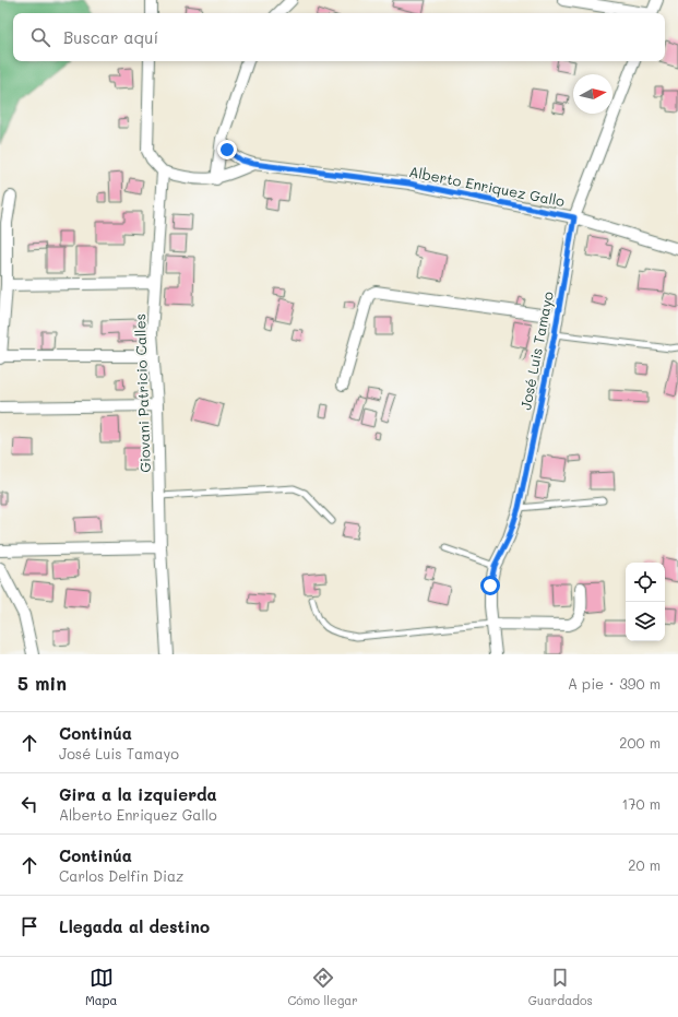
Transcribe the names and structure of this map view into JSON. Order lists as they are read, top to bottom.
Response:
{
  "streets": {
    "street": ["Alberto Enriquez Gallo", "José Luis Tamayo", "Giovani Patricio Calles"]
  },
  "crossings": [
    ["Alberto Enriquez Gallo", "José Luis Tamayo"],
    ["Alberto Enriquez Gallo", "Giovani Patricio Calles"]
  ],
  "north": "right",
  "page": {
    "search": "Buscar aquí",
    "heading": ["5 min", "A pie · 390 m"],
    "list": [
      ["Continúa", "José Luis Tamayo", "200 m"],
      ["Gira a la izquierda", "Alberto Enriquez Gallo", "170 m"],
      ["Continúa", "Carlos Delfin Diaz", "20 m"],
      "Llegada al destino"
    ],
    "nav": ["Mapa", "Cómo llegar", "Guardados"]
  }
}
